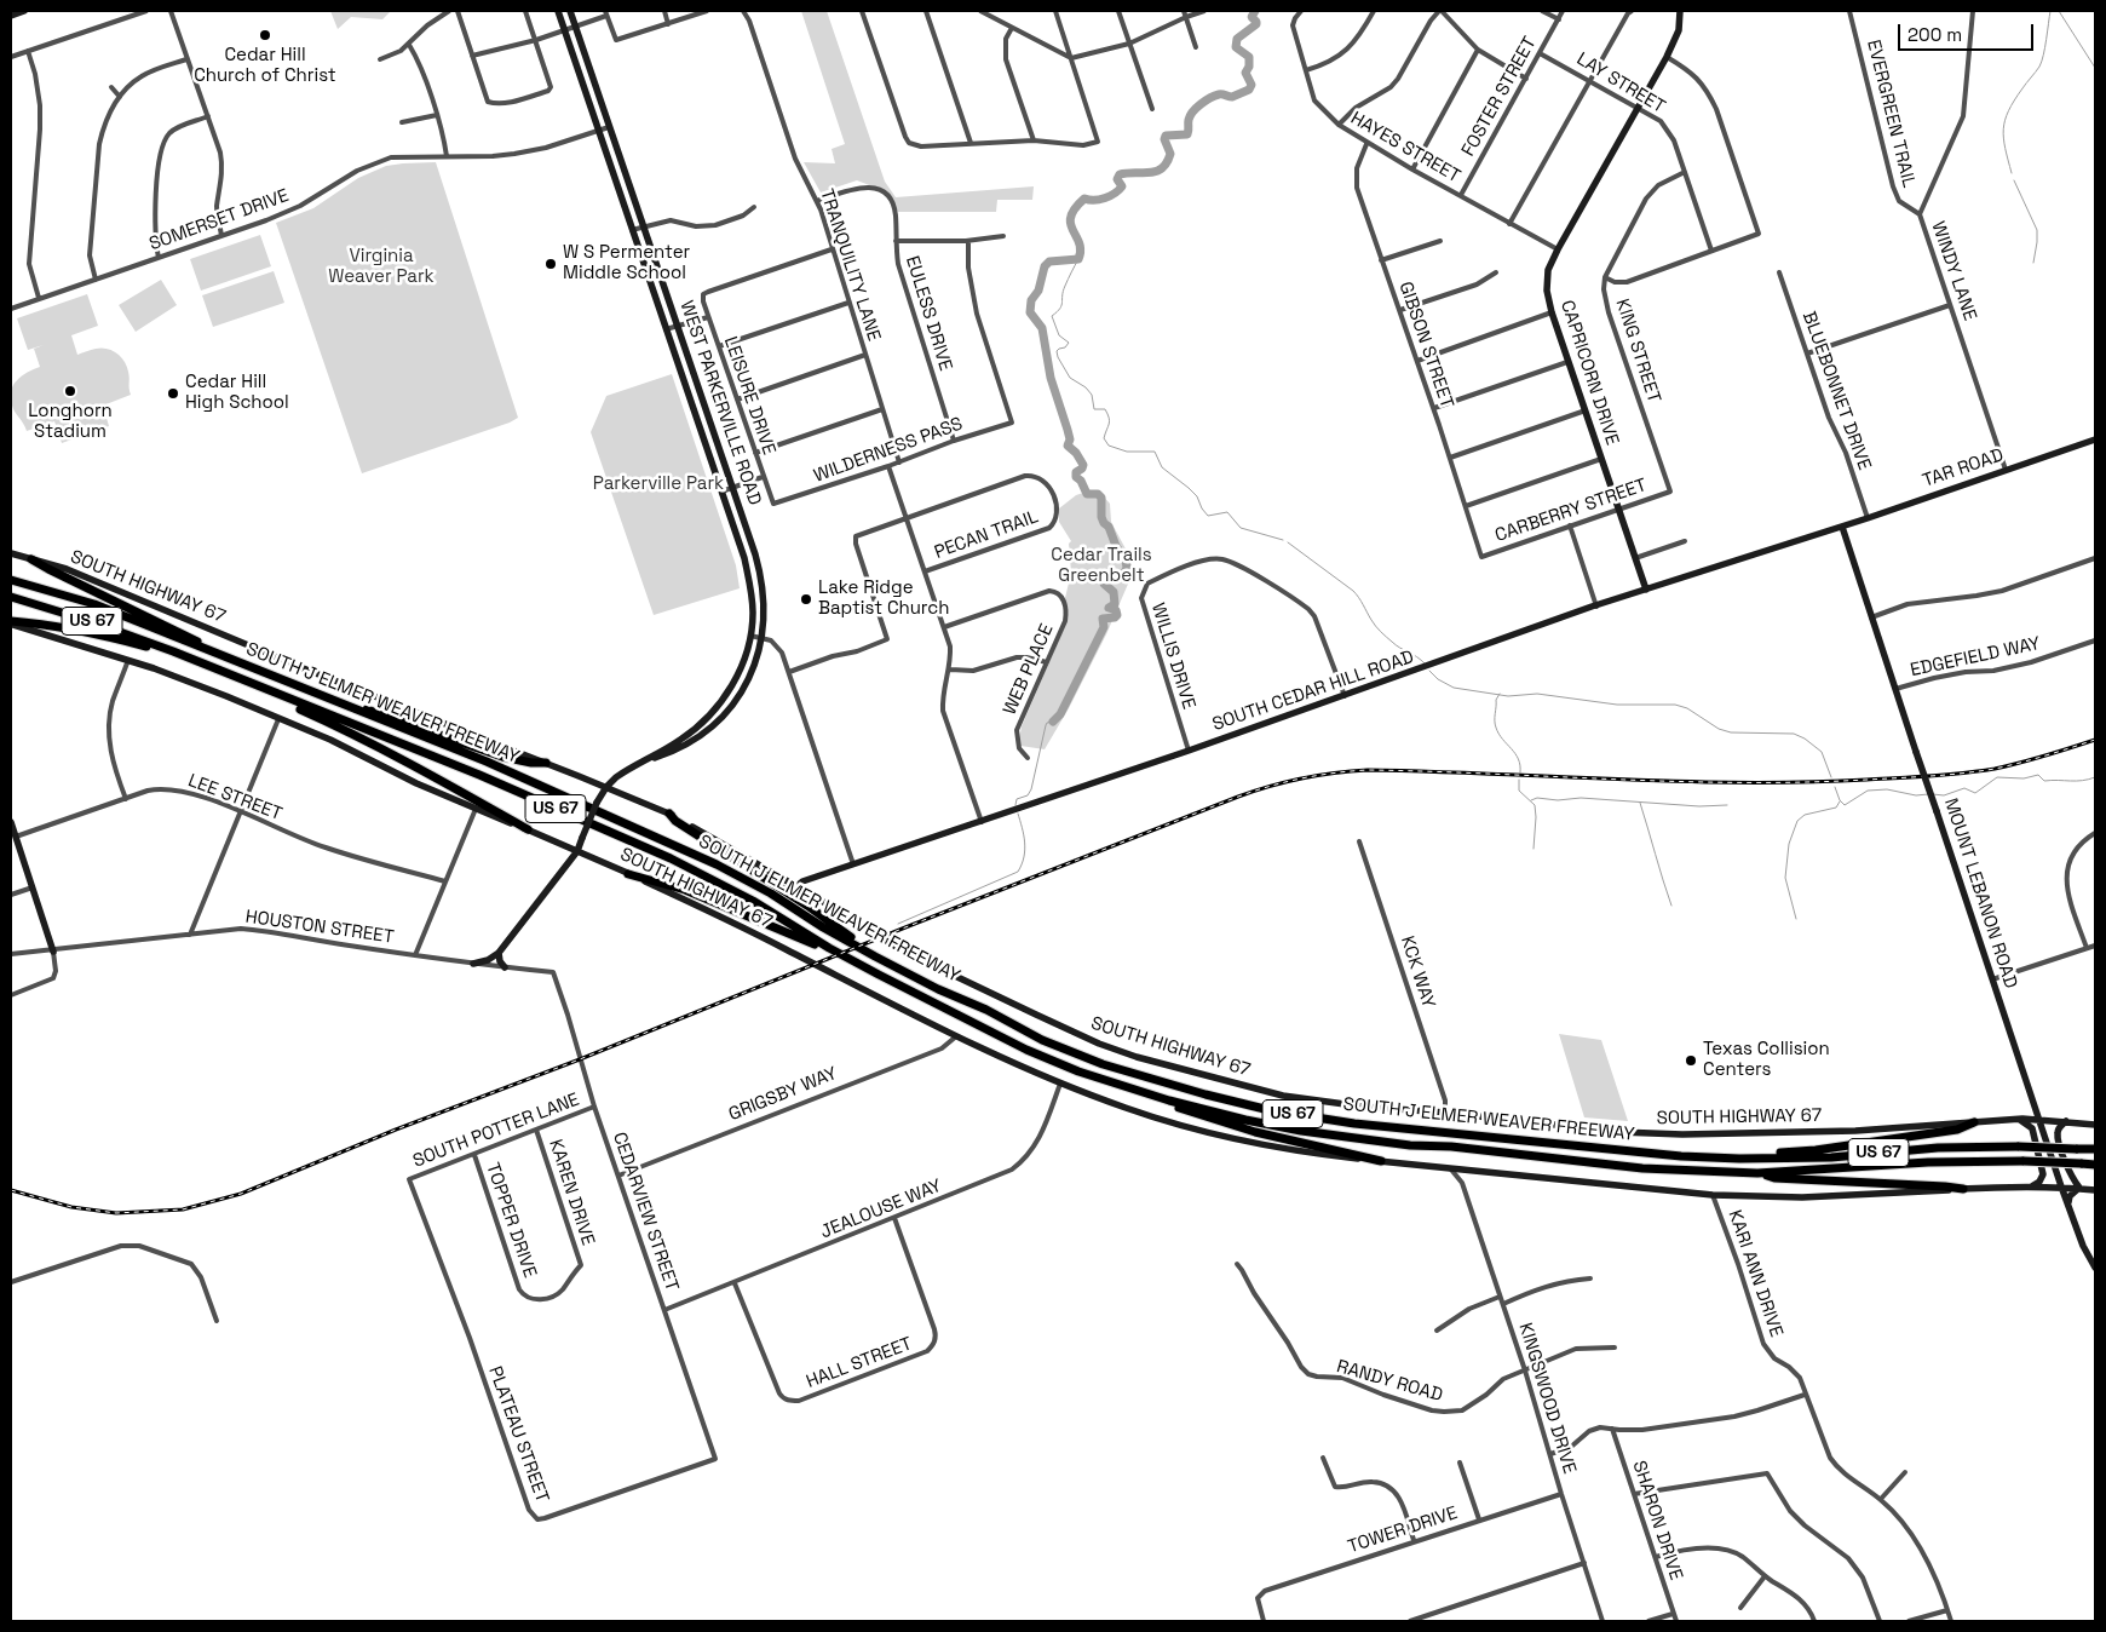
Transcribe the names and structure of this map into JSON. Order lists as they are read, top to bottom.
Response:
{
  "streets": {
    "highway": ["US 67", "SOUTH J ELMER WEAVER FREEWAY"],
    "main road": [
      "CAPRICORN DRIVE",
      "WEST PARKERVILLE ROAD",
      "TAR ROAD",
      "SOUTH HIGHWAY 67",
      "SOUTH CEDAR HILL ROAD",
      "MOUNT LEBANON ROAD"
    ],
    "street": [
      "LAY STREET",
      "FOSTER STREET",
      "EVERGREEN TRAIL",
      "HAYES STREET",
      "SOMERSET DRIVE",
      "TRANQUILITY LANE",
      "WINDY LANE",
      "EULESS DRIVE",
      "GIBSON STREET",
      "KING STREET",
      "BLUEBONNET DRIVE",
      "LEISURE DRIVE",
      "WILDERNESS PASS",
      "CARBERRY STREET",
      "PECAN TRAIL",
      "WILLIS DRIVE",
      "EDGEFIELD WAY",
      "WEB PLACE",
      "LEE STREET",
      "HOUSTON STREET",
      "KCK WAY",
      "GRIGSBY WAY",
      "SOUTH POTTER LANE",
      "KAREN DRIVE",
      "JEALOUSE WAY",
      "CEDARVIEW STREET",
      "TOPPER DRIVE",
      "KARI ANN DRIVE",
      "HALL STREET",
      "RANDY ROAD",
      "KINGSWOOD DRIVE",
      "PLATEAU STREET",
      "SHARON DRIVE",
      "TOWER DRIVE"
    ]
  },
  "crossings": [
    ["LAY STREET", "FOSTER STREET"],
    ["LAY STREET", "KING STREET"],
    ["LAY STREET", "CAPRICORN DRIVE"],
    ["FOSTER STREET", "HAYES STREET"],
    ["EVERGREEN TRAIL", "WINDY LANE"],
    ["HAYES STREET", "GIBSON STREET"],
    ["HAYES STREET", "CAPRICORN DRIVE"],
    ["SOMERSET DRIVE", "WEST PARKERVILLE ROAD"],
    ["TRANQUILITY LANE", "EULESS DRIVE"],
    ["TRANQUILITY LANE", "LEISURE DRIVE"],
    ["TRANQUILITY LANE", "WILDERNESS PASS"],
    ["WINDY LANE", "TAR ROAD"],
    ["EULESS DRIVE", "WILDERNESS PASS"],
    ["GIBSON STREET", "CARBERRY STREET"],
    ["KING STREET", "CARBERRY STREET"],
    ["CAPRICORN DRIVE", "CARBERRY STREET"],
    ["CAPRICORN DRIVE", "SOUTH CEDAR HILL ROAD"],
    ["BLUEBONNET DRIVE", "TAR ROAD"],
    ["LEISURE DRIVE", "WILDERNESS PASS"],
    ["TAR ROAD", "SOUTH CEDAR HILL ROAD"],
    ["TAR ROAD", "MOUNT LEBANON ROAD"],
    ["SOUTH HIGHWAY 67", "SOUTH CEDAR HILL ROAD"],
    ["SOUTH HIGHWAY 67", "MOUNT LEBANON ROAD"],
    ["SOUTH HIGHWAY 67", "KCK WAY"],
    ["SOUTH HIGHWAY 67", "GRIGSBY WAY"],
    ["SOUTH HIGHWAY 67", "JEALOUSE WAY"],
    ["SOUTH HIGHWAY 67", "KARI ANN DRIVE"],
    ["SOUTH HIGHWAY 67", "KINGSWOOD DRIVE"],
    ["WILLIS DRIVE", "SOUTH CEDAR HILL ROAD"],
    ["EDGEFIELD WAY", "MOUNT LEBANON ROAD"],
    ["SOUTH CEDAR HILL ROAD", "MOUNT LEBANON ROAD"],
    ["HOUSTON STREET", "CEDARVIEW STREET"],
    ["GRIGSBY WAY", "CEDARVIEW STREET"],
    ["SOUTH POTTER LANE", "KAREN DRIVE"],
    ["SOUTH POTTER LANE", "CEDARVIEW STREET"],
    ["SOUTH POTTER LANE", "TOPPER DRIVE"],
    ["SOUTH POTTER LANE", "PLATEAU STREET"],
    ["KAREN DRIVE", "TOPPER DRIVE"],
    ["JEALOUSE WAY", "CEDARVIEW STREET"],
    ["JEALOUSE WAY", "HALL STREET"],
    ["CEDARVIEW STREET", "PLATEAU STREET"],
    ["RANDY ROAD", "KINGSWOOD DRIVE"],
    ["KINGSWOOD DRIVE", "TOWER DRIVE"]
  ],
  "parks": ["Virginia Weaver Park", "Parkerville Park", "Cedar Trails Greenbelt"],
  "places": [
    "Cedar Hill Church of Christ",
    "W S Permenter Middle School",
    "Longhorn Stadium",
    "Cedar Hill High School",
    "Lake Ridge Baptist Church",
    "Texas Collision Centers"
  ],
  "scale_bar": "200 m"
}
